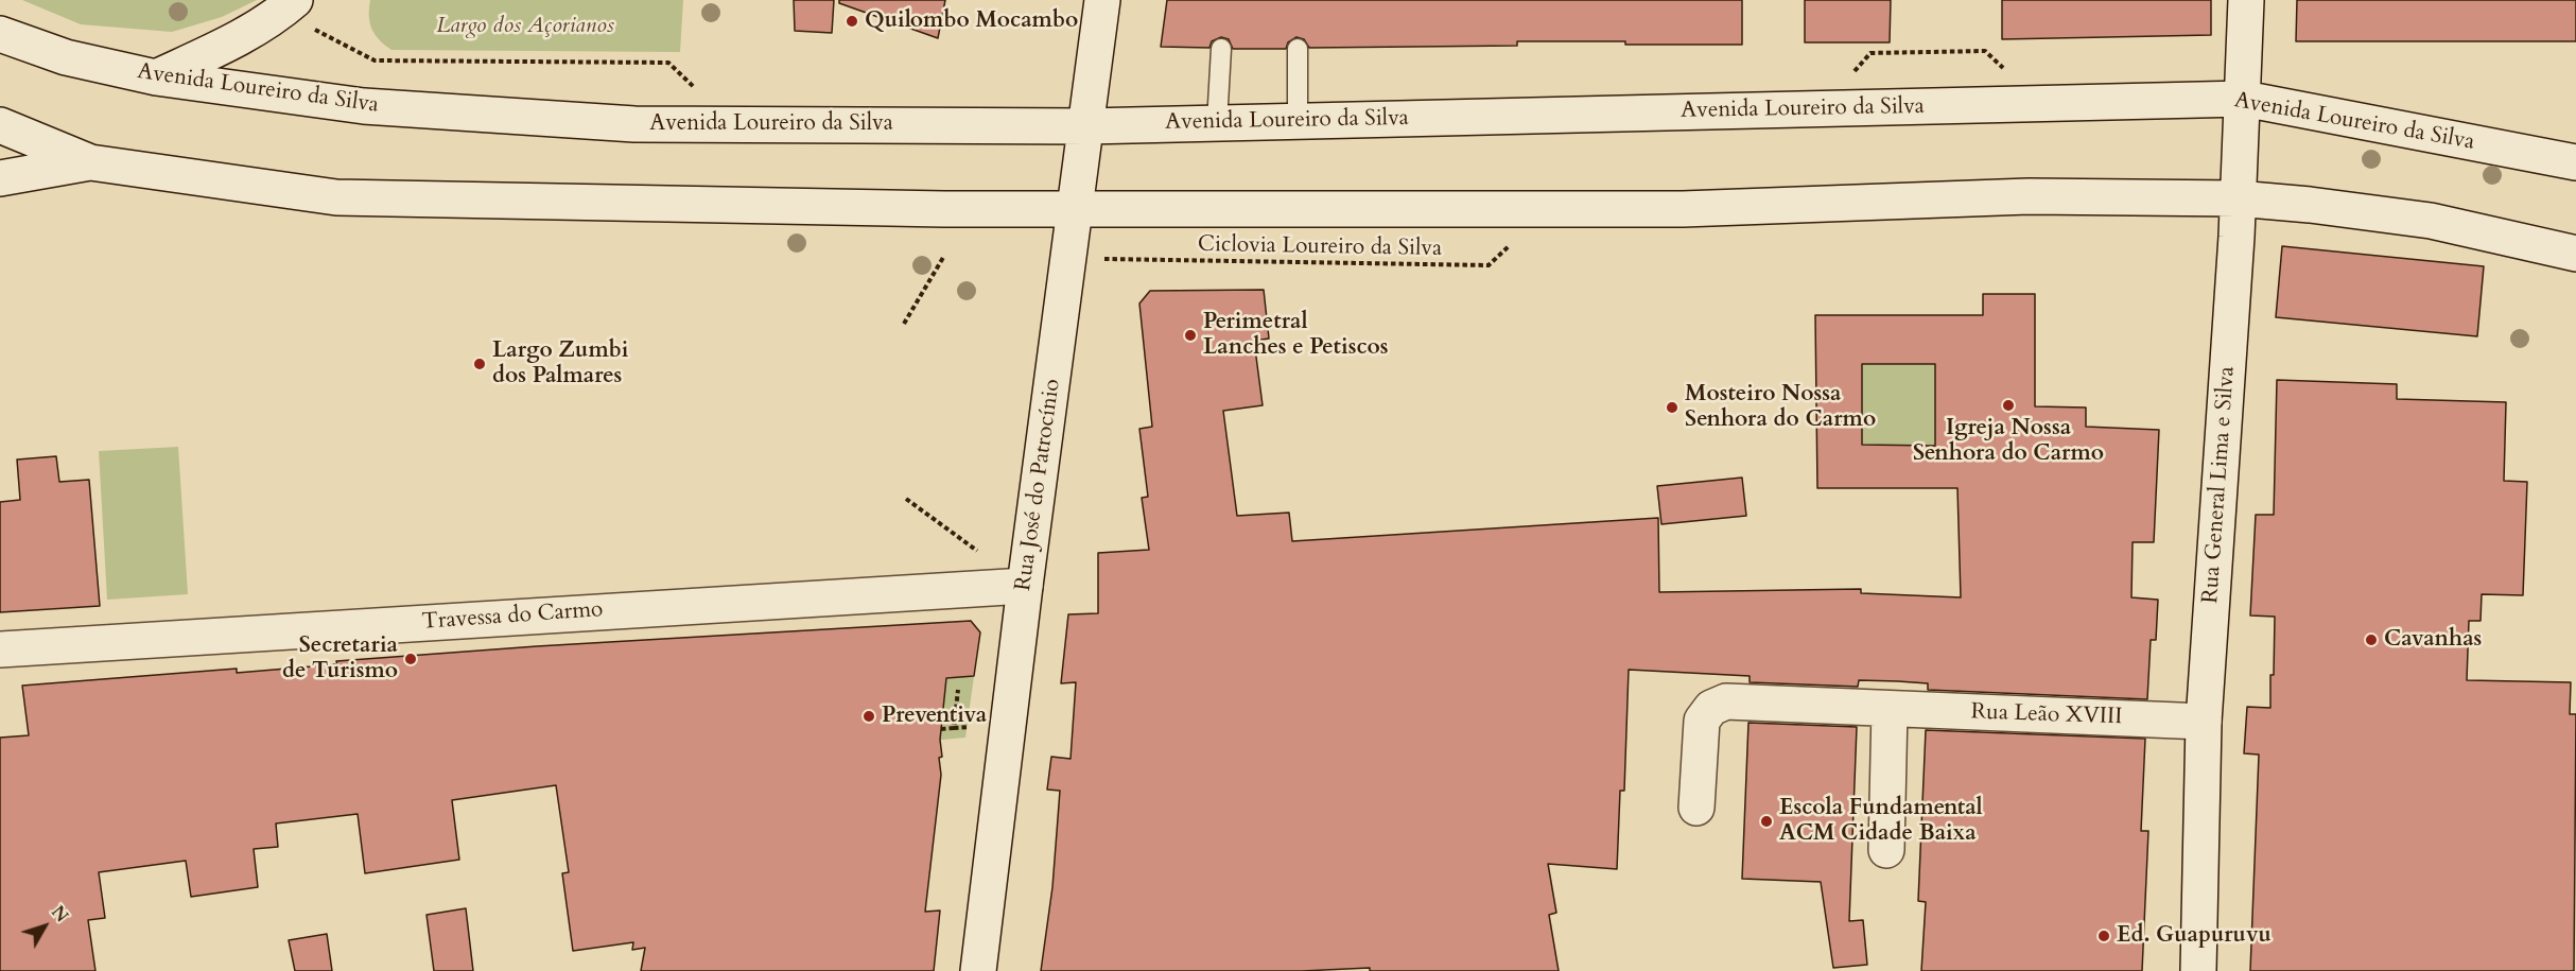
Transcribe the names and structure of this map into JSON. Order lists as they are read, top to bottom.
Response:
{
  "streets": {
    "main road": [
      "Avenida Loureiro da Silva",
      "Rua José do Patrocínio",
      "Rua General Lima e Silva",
      "Travessa do Carmo",
      "Rua Leão XVIII"
    ],
    "path": ["Ciclovia Loureiro da Silva"]
  },
  "crossings": [
    ["Avenida Loureiro da Silva", "Rua José do Patrocínio"],
    ["Avenida Loureiro da Silva", "Rua General Lima e Silva"],
    ["Ciclovia Loureiro da Silva", "Rua José do Patrocínio"],
    ["Rua José do Patrocínio", "Travessa do Carmo"],
    ["Rua General Lima e Silva", "Rua Leão XVIII"]
  ],
  "parks": ["Largo dos Açorianos"],
  "places": [
    "Quilombo Mocambo",
    "Perimetral Lanches e Petiscos",
    "Largo Zumbi dos Palmares",
    "Igreja Nossa Senhora do Carmo",
    "Mosteiro Nossa Senhora do Carmo",
    "Cavanhas",
    "Secretaria de Turismo",
    "Preventiva",
    "Escola Fundamental ACM Cidade Baixa",
    "Ed. Guapuruvu"
  ],
  "north": "top right"
}
